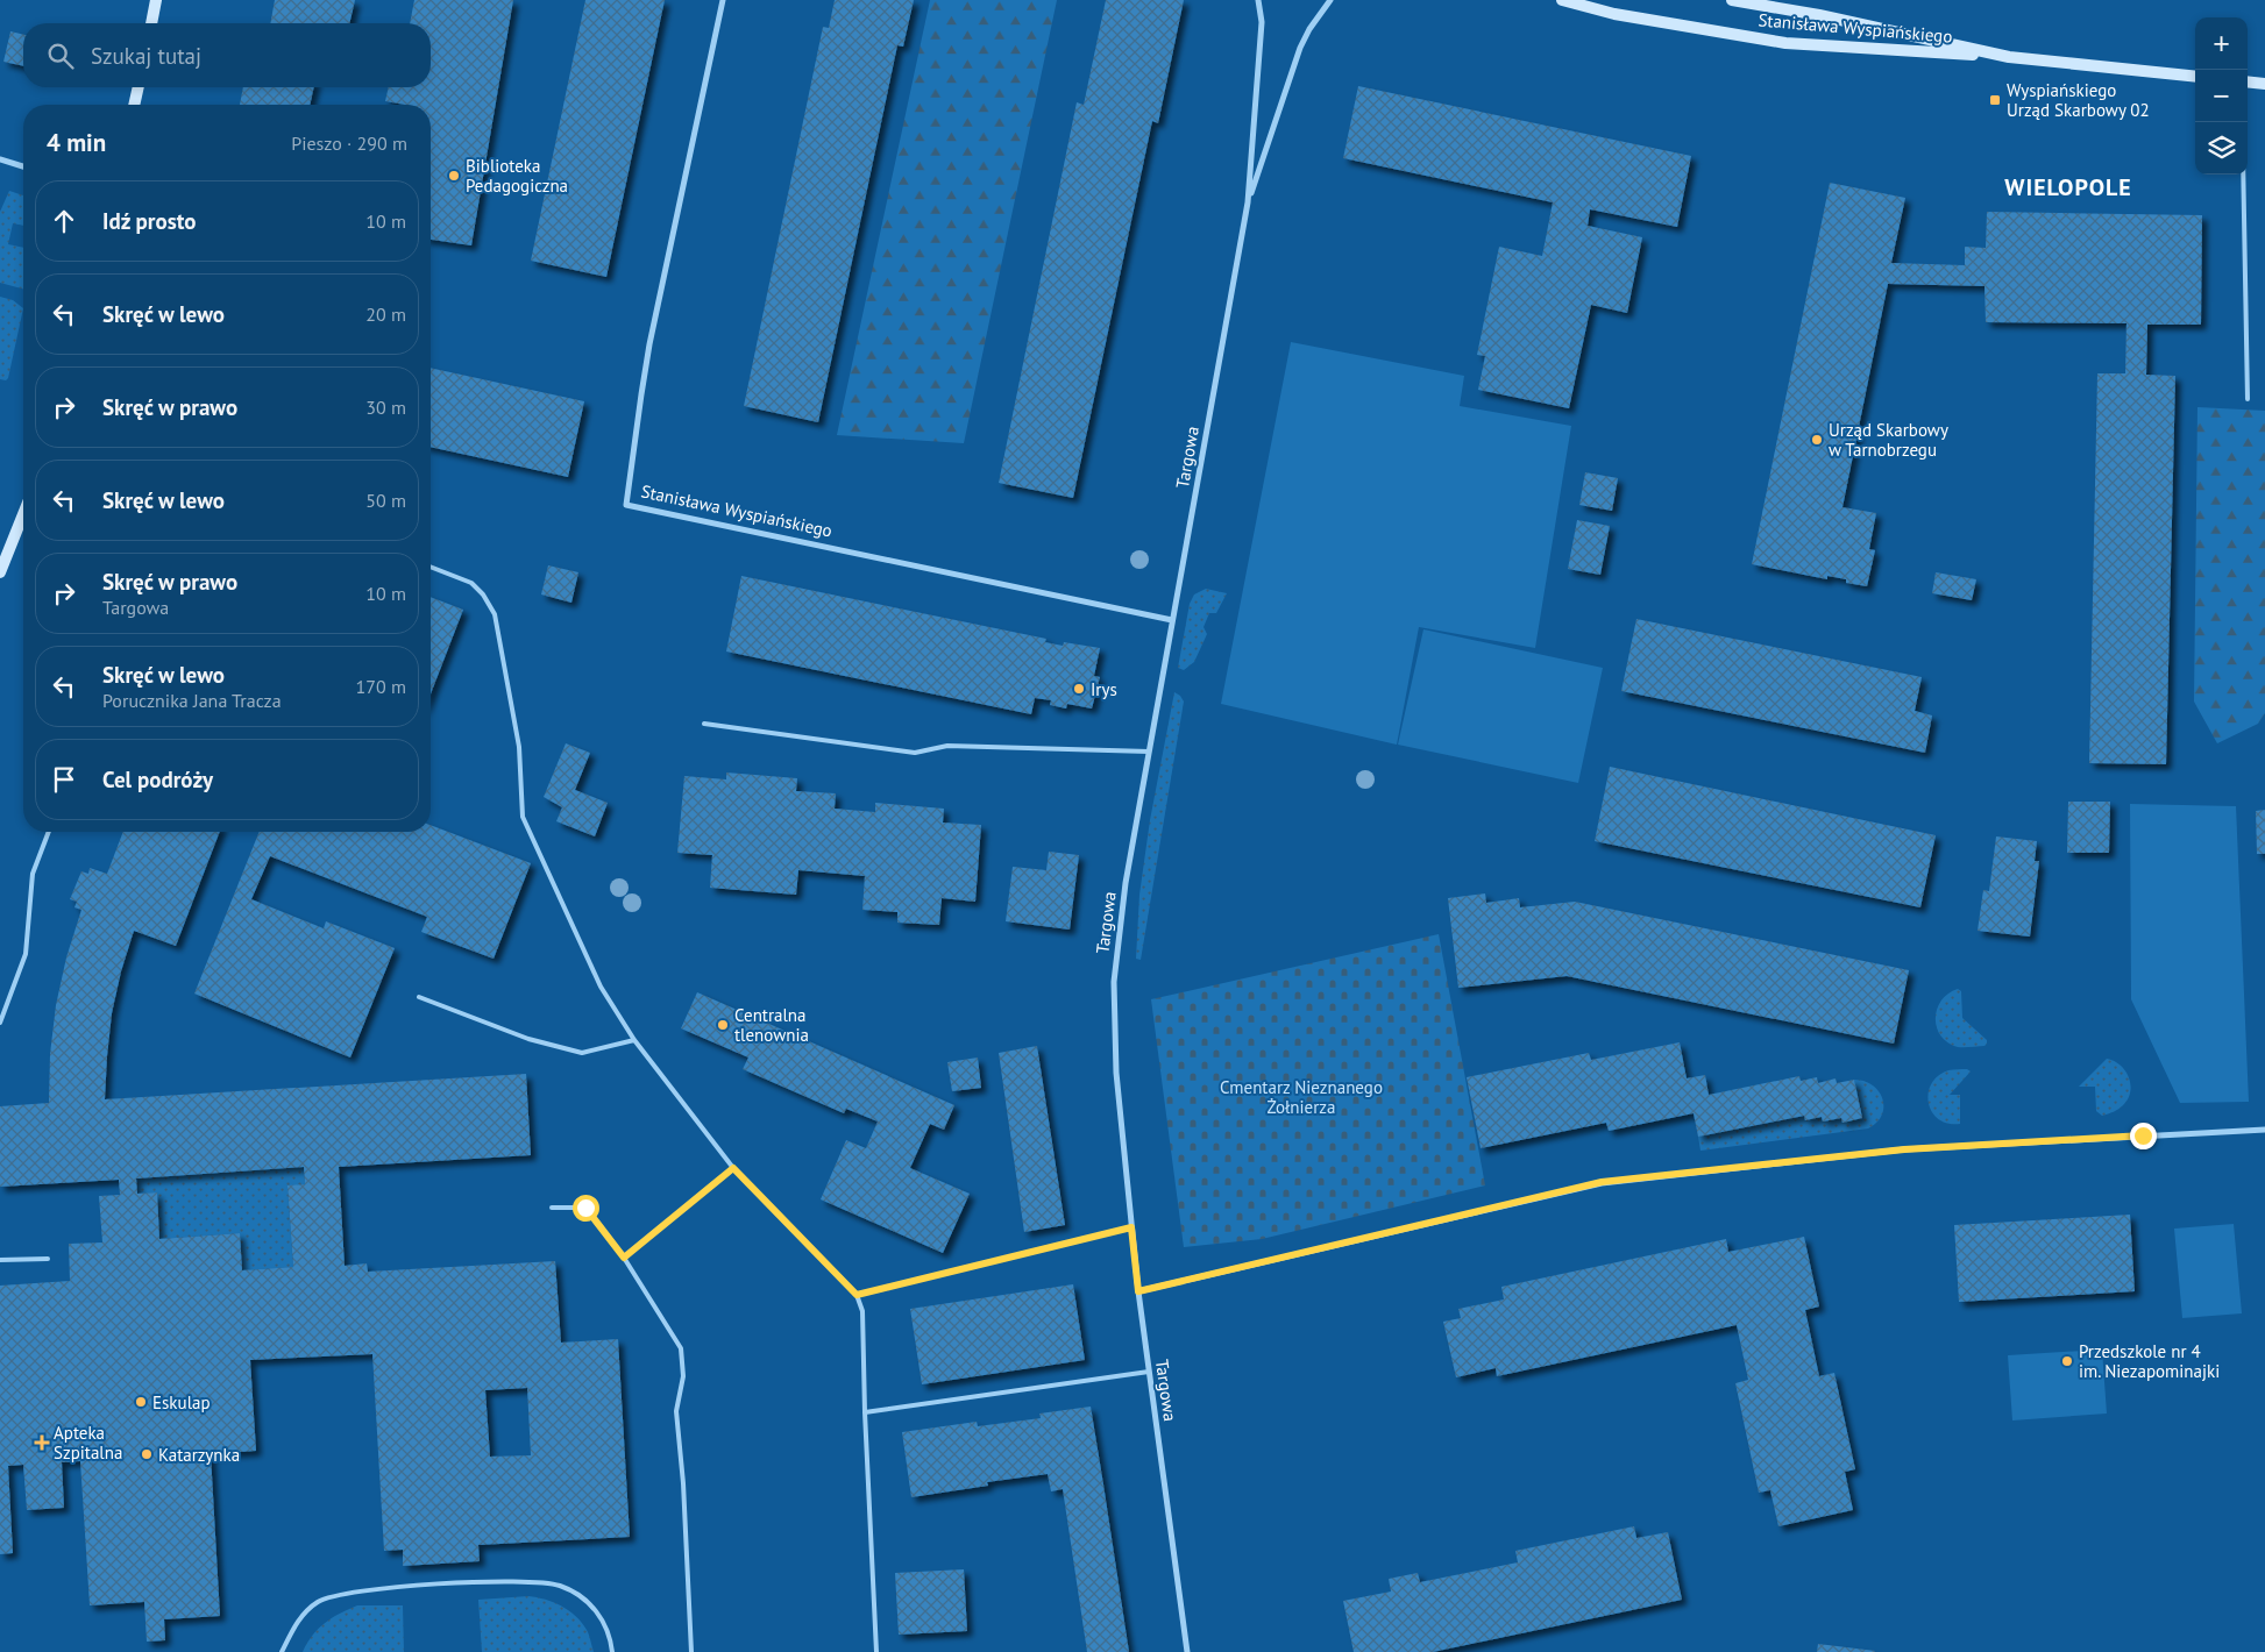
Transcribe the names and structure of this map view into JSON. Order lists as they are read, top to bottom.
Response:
{
  "streets": {
    "street": ["Stanisława Wyspiańskiego", "Targowa"]
  },
  "crossings": [
    ["Stanisława Wyspiańskiego", "Targowa"]
  ],
  "districts": ["WIELOPOLE"],
  "parks": ["Cmentarz Nieznanego Żołnierza"],
  "places": {
    "transit": ["Wyspiańskiego Urząd Skarbowy 02"],
    "other": [
      "Biblioteka Pedagogiczna",
      "Urząd Skarbowy w Tarnobrzegu",
      "Irys",
      "Centralna tlenownia",
      "Przedszkole nr 4 im. Niezapominajki",
      "Eskulap",
      "Katarzynka"
    ],
    "health": ["Apteka Szpitalna"]
  },
  "page": {
    "map_buttons": ["+", "−"],
    "search": "Szukaj tutaj",
    "heading": ["4 min", "Pieszo · 290 m"],
    "list": [
      ["Idź prosto", "10 m"],
      ["Skręć w lewo", "20 m"],
      ["Skręć w prawo", "30 m"],
      ["Skręć w lewo", "50 m"],
      ["Skręć w prawo", "Targowa", "10 m"],
      ["Skręć w lewo", "Porucznika Jana Tracza", "170 m"],
      "Cel podróży"
    ]
  }
}
